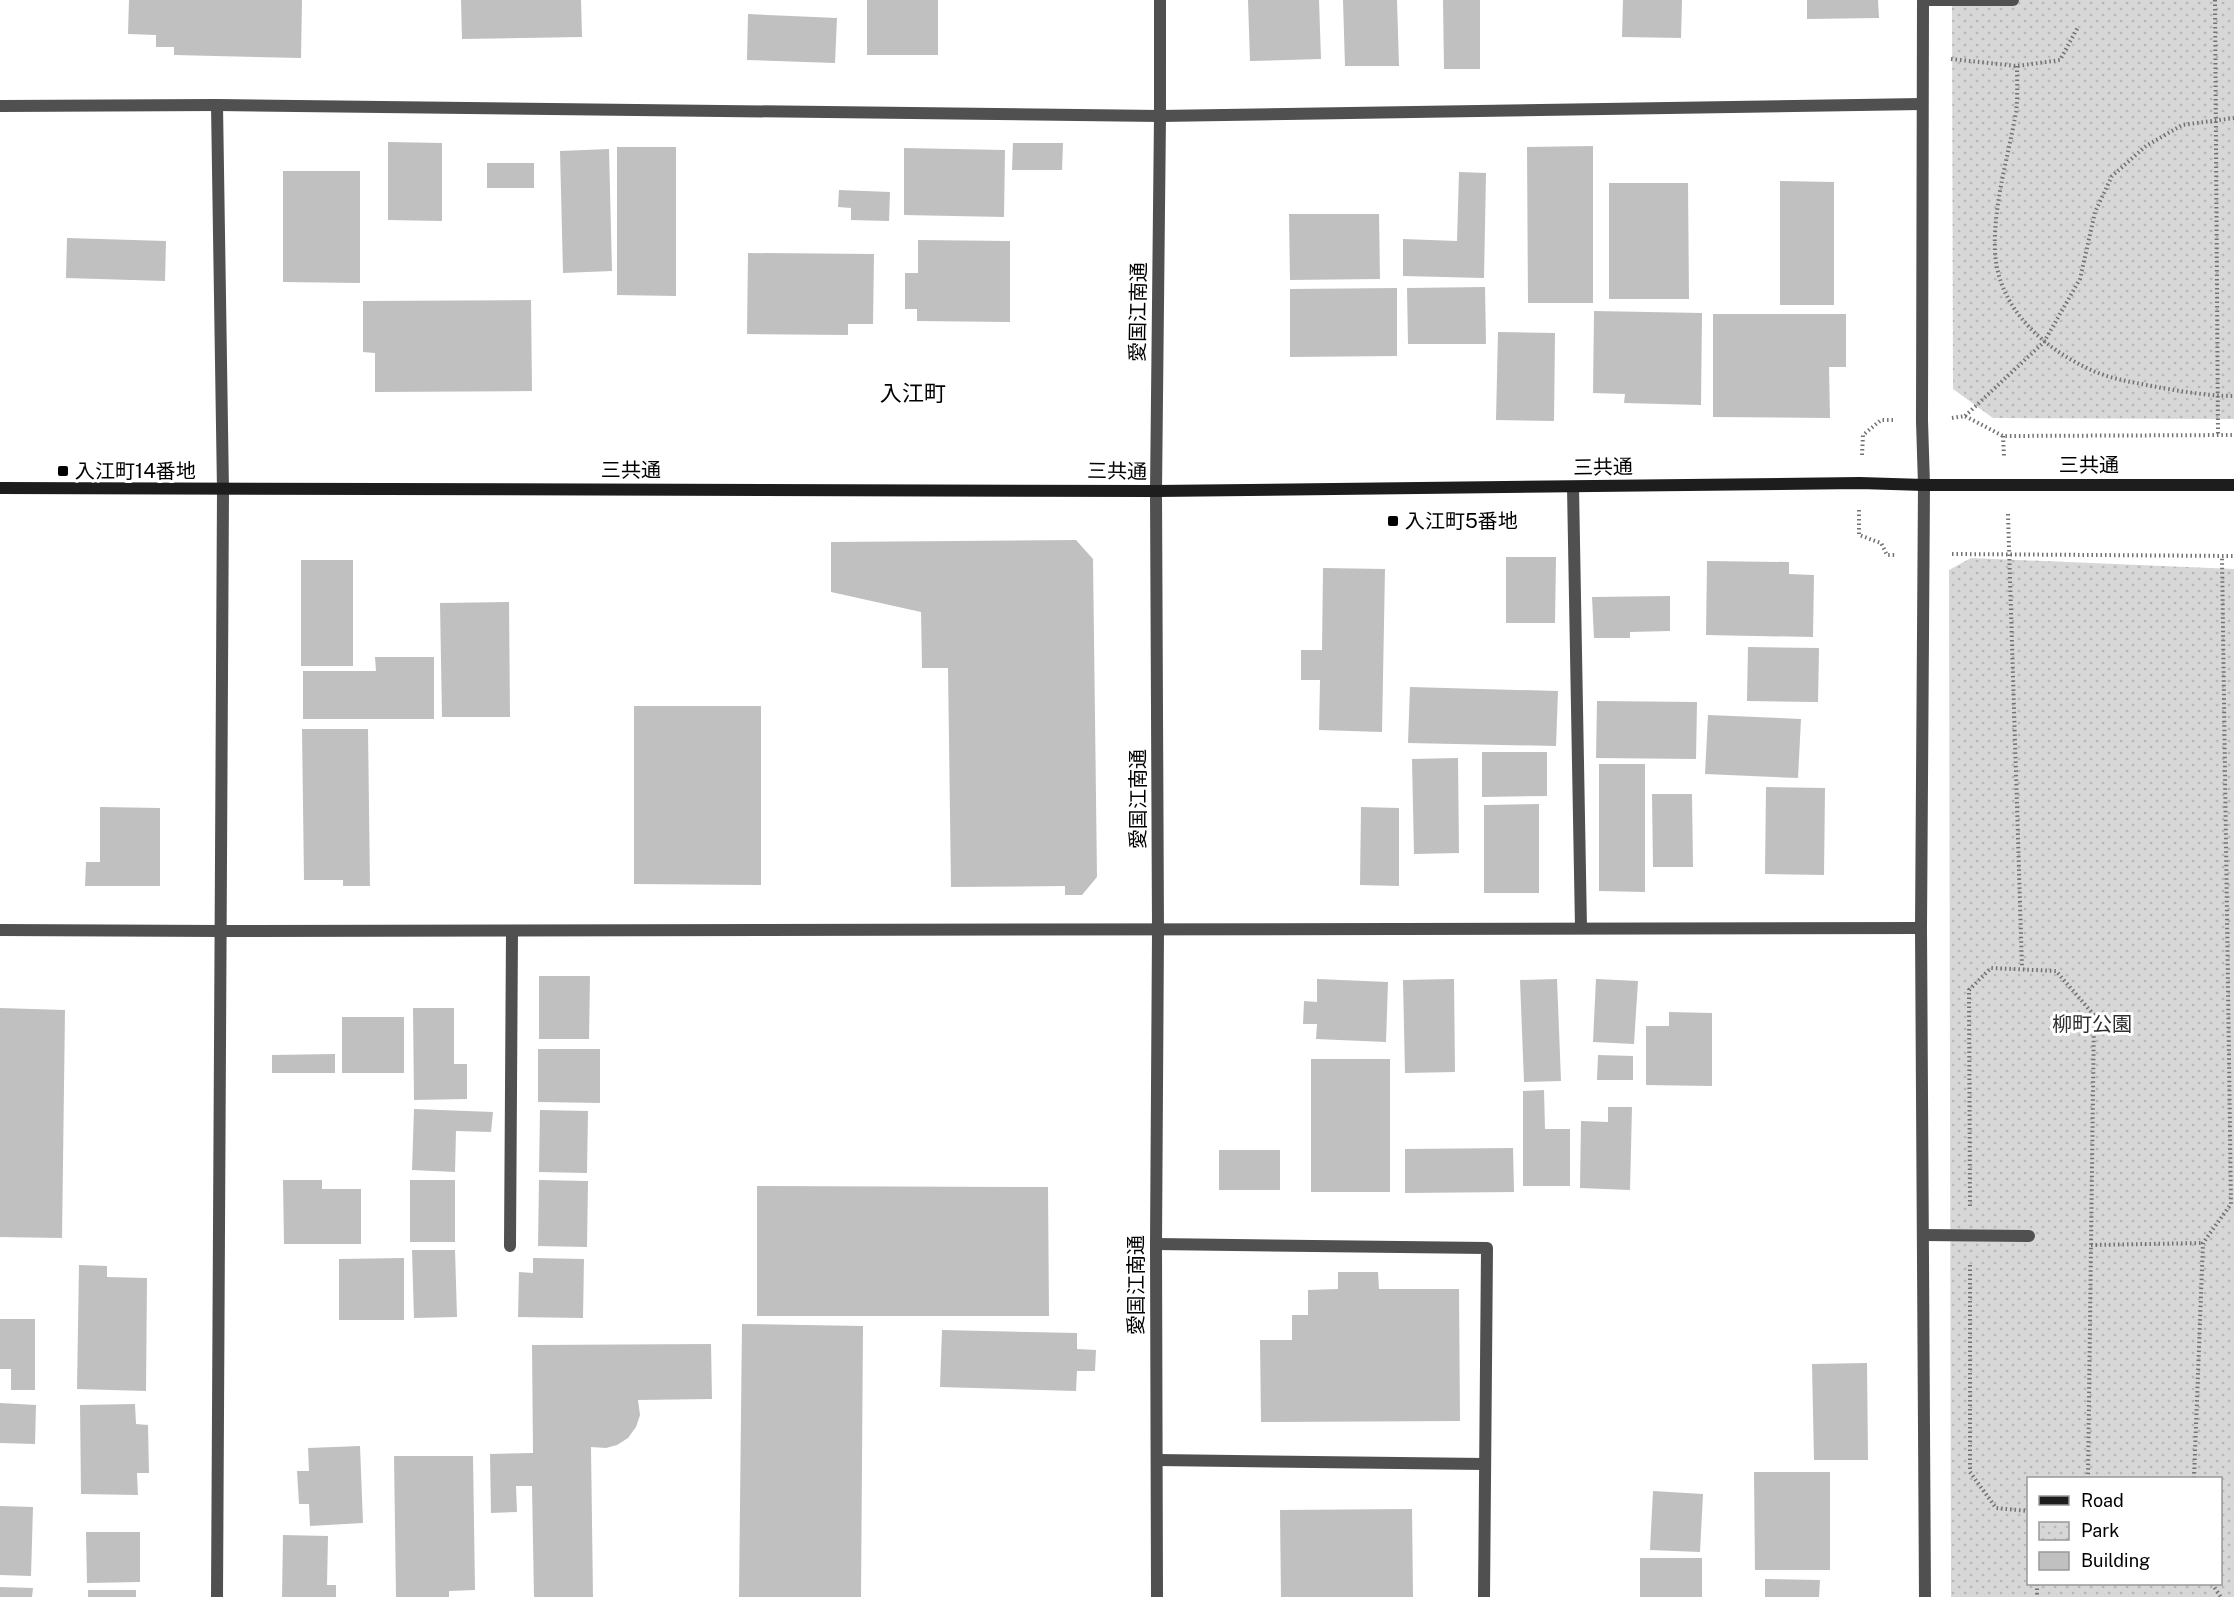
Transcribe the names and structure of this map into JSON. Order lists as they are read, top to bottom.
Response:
{
  "streets": {
    "street": ["愛国江南通", "三共通"]
  },
  "crossings": [
    ["愛国江南通", "三共通"]
  ],
  "districts": ["入江町"],
  "parks": ["柳町公園"],
  "places": {
    "transit": ["入江町14番地", "入江町5番地"]
  },
  "legend": ["Road", "Park", "Building"]
}
